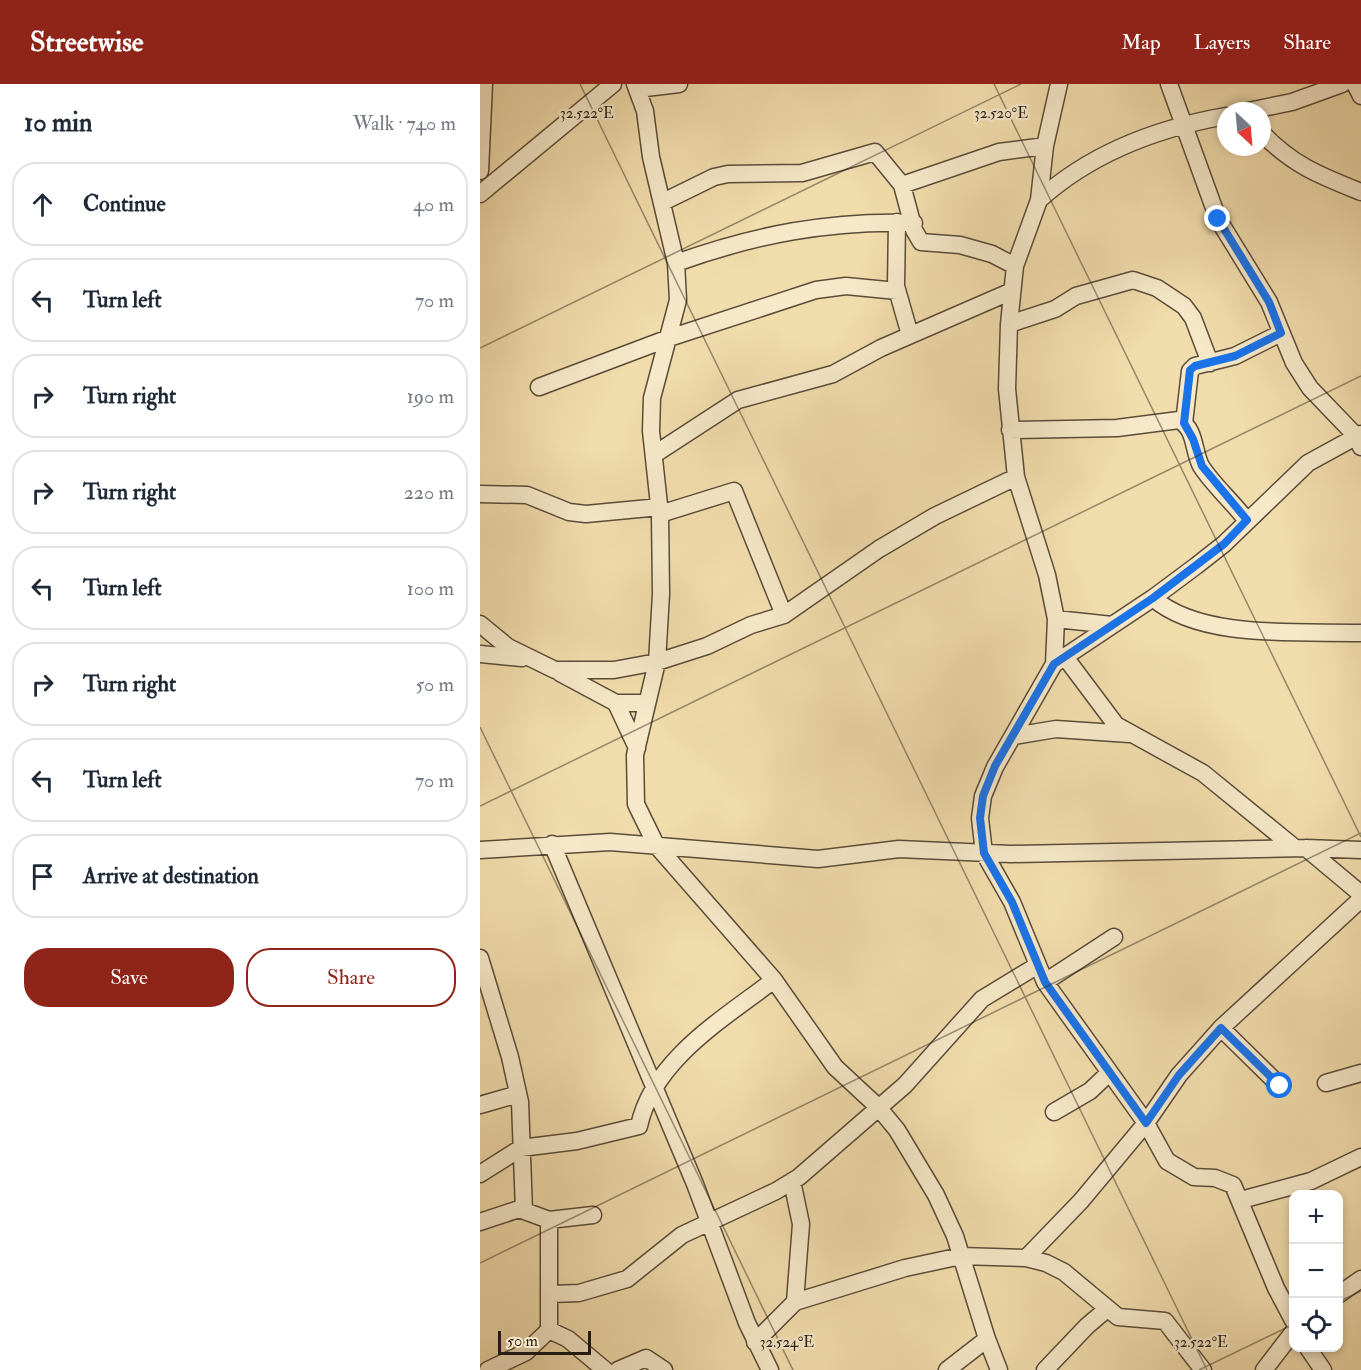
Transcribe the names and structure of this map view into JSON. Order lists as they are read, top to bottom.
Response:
{
  "scale_bar": "50 m",
  "north": "bottom right",
  "page": {
    "header": "Streetwise",
    "nav": ["Map", "Layers", "Share"],
    "heading": ["10 min", "Walk · 740 m"],
    "list": [
      ["Continue", "40 m"],
      ["Turn left", "70 m"],
      ["Turn right", "190 m"],
      ["Turn right", "220 m"],
      ["Turn left", "100 m"],
      ["Turn right", "50 m"],
      ["Turn left", "70 m"],
      "Arrive at destination"
    ],
    "buttons": ["Save", "Share"],
    "map_buttons": ["+", "−"],
    "scale": "50 m"
  },
  "coordinates": ["32.522°E", "32.520°E", "32.524°E"]
}
